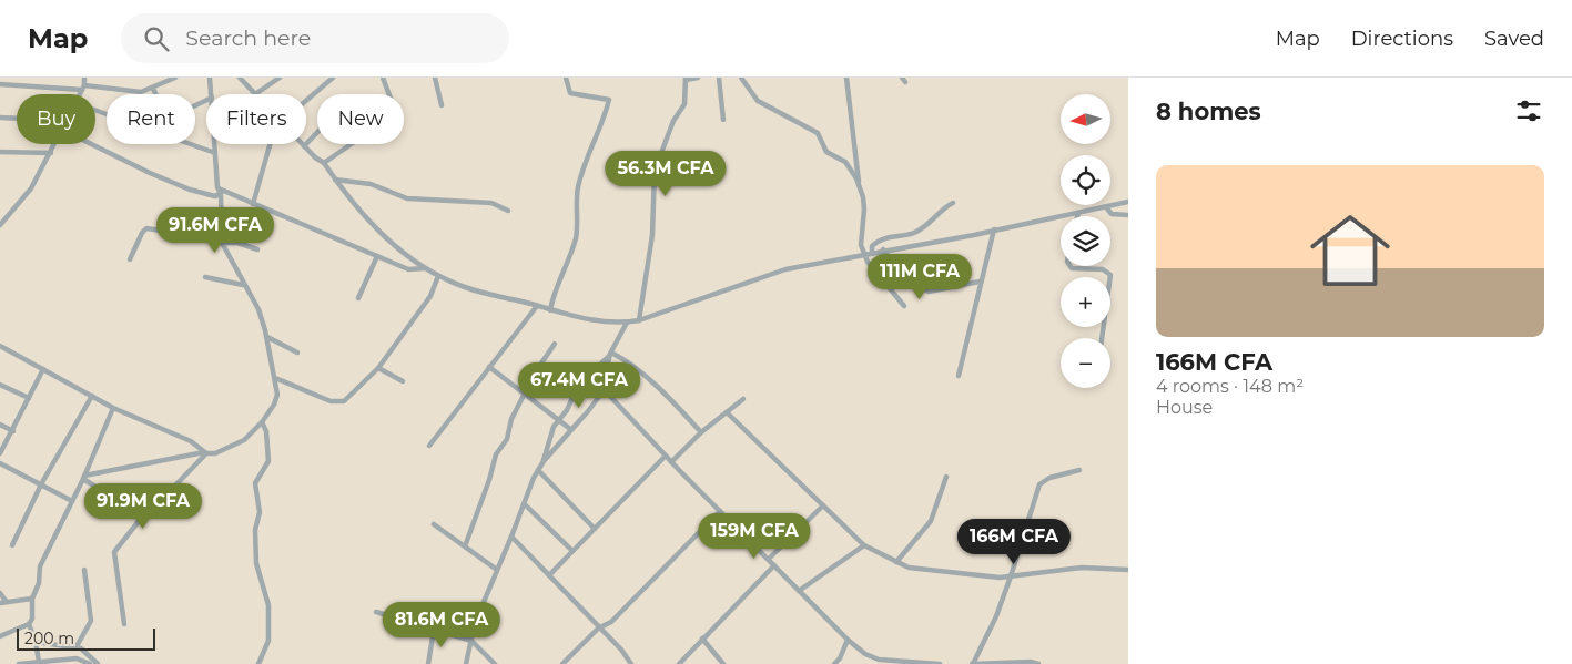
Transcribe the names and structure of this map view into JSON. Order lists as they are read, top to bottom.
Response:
{
  "scale_bar": "200 m",
  "north": "left",
  "page": {
    "header": "Map",
    "search": "Search here",
    "nav": ["Map", "Directions", "Saved"],
    "heading": "8 homes",
    "map_buttons": ["+", "−"],
    "chip": [
      "Buy",
      "Rent",
      "Filters",
      "New"
    ],
    "list": [
      {
        "name": "166M CFA",
        "note": "4 rooms · 148 m² · House"
      }
    ],
    "price": [
      "56.3M CFA",
      "91.6M CFA",
      "111M CFA",
      "67.4M CFA",
      "91.9M CFA",
      "159M CFA",
      "166M CFA",
      "81.6M CFA"
    ],
    "scale": "200 m"
  }
}
